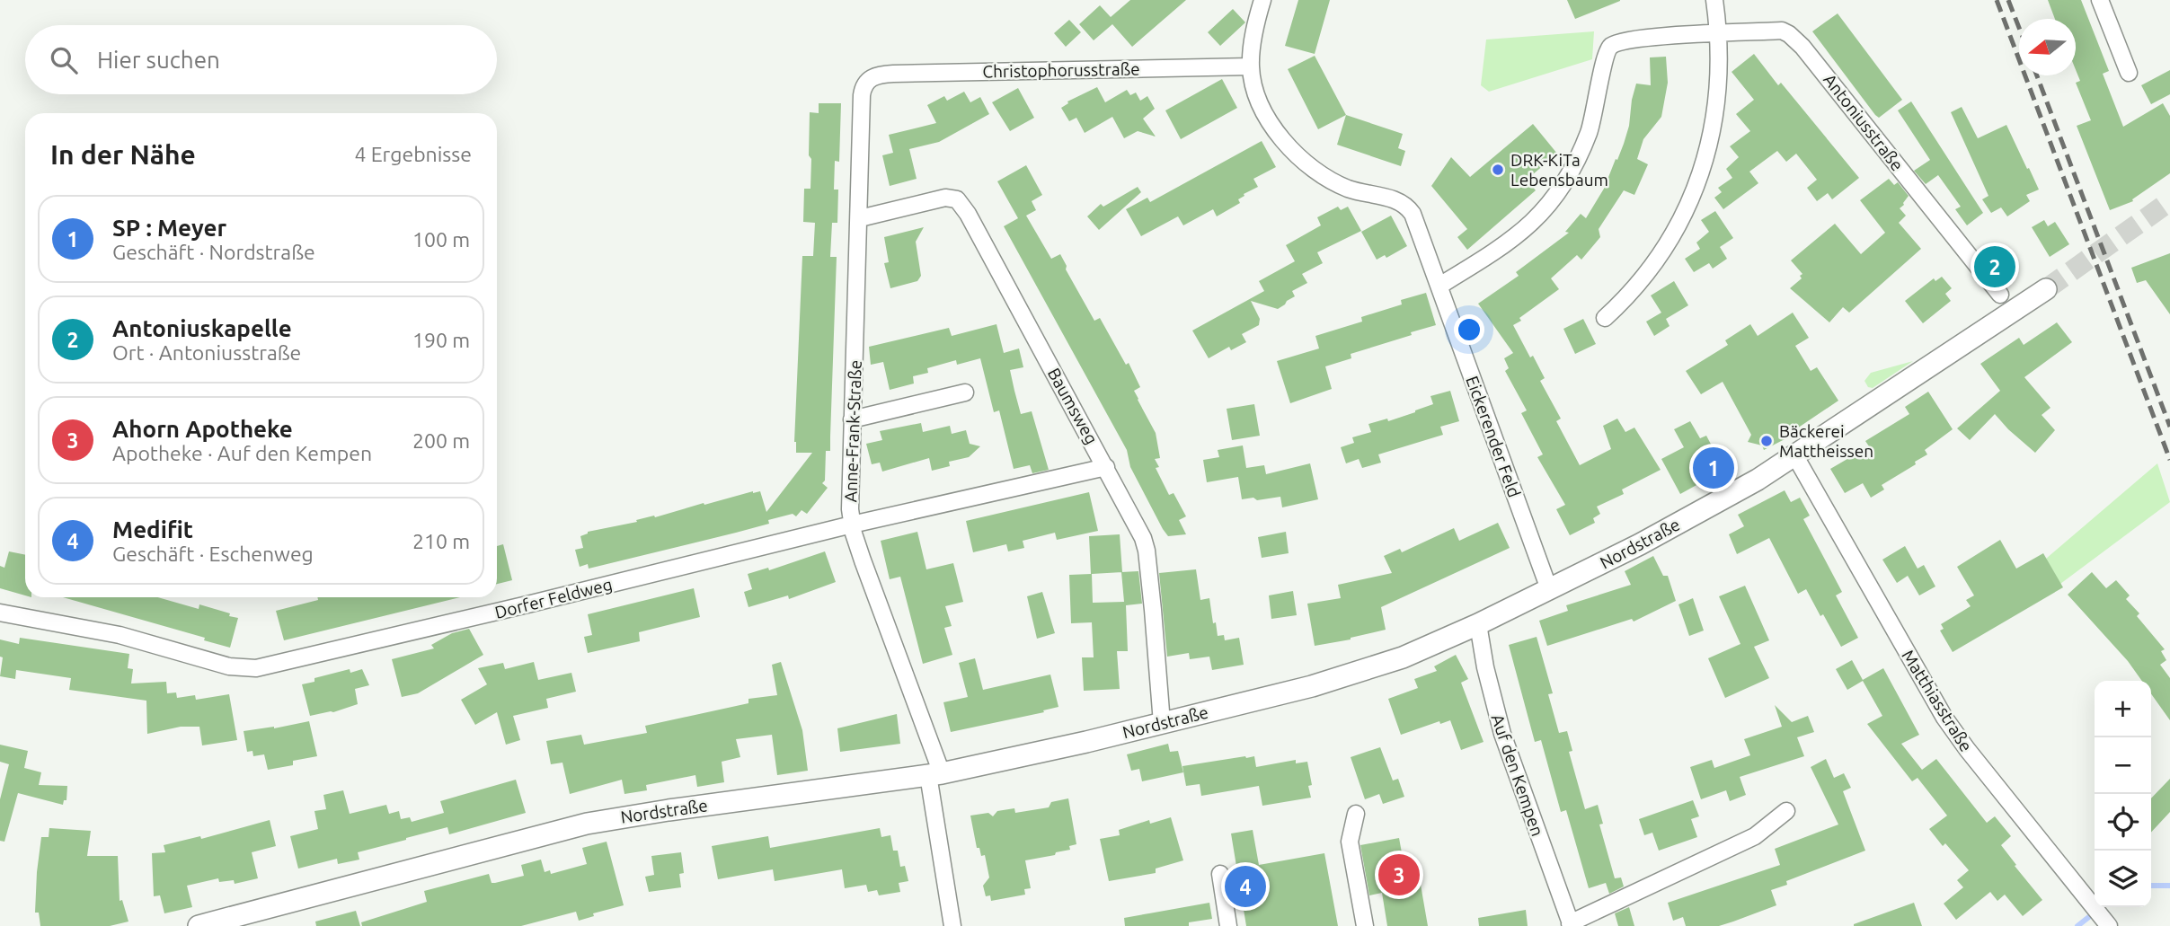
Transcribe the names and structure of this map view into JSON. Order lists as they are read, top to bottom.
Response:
{
  "streets": {
    "street": [
      "Christophorusstraße",
      "Antoniusstraße",
      "Baumsweg",
      "Anne-Frank-Straße",
      "Eickerender Feld",
      "Nordstraße",
      "Dorfer Feldweg",
      "Matthiasstraße",
      "Auf den Kempen"
    ]
  },
  "crossings": [
    ["Christophorusstraße", "Anne-Frank-Straße"],
    ["Christophorusstraße", "Eickerender Feld"],
    ["Antoniusstraße", "Eickerender Feld"],
    ["Baumsweg", "Anne-Frank-Straße"],
    ["Baumsweg", "Nordstraße"],
    ["Baumsweg", "Dorfer Feldweg"],
    ["Anne-Frank-Straße", "Nordstraße"],
    ["Anne-Frank-Straße", "Dorfer Feldweg"],
    ["Eickerender Feld", "Nordstraße"],
    ["Nordstraße", "Matthiasstraße"],
    ["Nordstraße", "Auf den Kempen"]
  ],
  "places": ["DRK-KiTa Lebensbaum", "Bäckerei Mattheissen"],
  "north": "left",
  "page": {
    "search": "Hier suchen",
    "heading": ["In der Nähe", "4 Ergebnisse"],
    "list": [
      {
        "mark": "1",
        "name": "SP : Meyer",
        "note": "Geschäft · Nordstraße",
        "value": "100 m"
      },
      {
        "mark": "2",
        "name": "Antoniuskapelle",
        "note": "Ort · Antoniusstraße",
        "value": "190 m"
      },
      {
        "mark": "3",
        "name": "Ahorn Apotheke",
        "note": "Apotheke · Auf den Kempen",
        "value": "200 m"
      },
      {
        "mark": "4",
        "name": "Medifit",
        "note": "Geschäft · Eschenweg",
        "value": "210 m"
      }
    ],
    "pins": [
      "2",
      "1",
      "3",
      "4"
    ],
    "map_buttons": ["+", "−"]
  }
}
